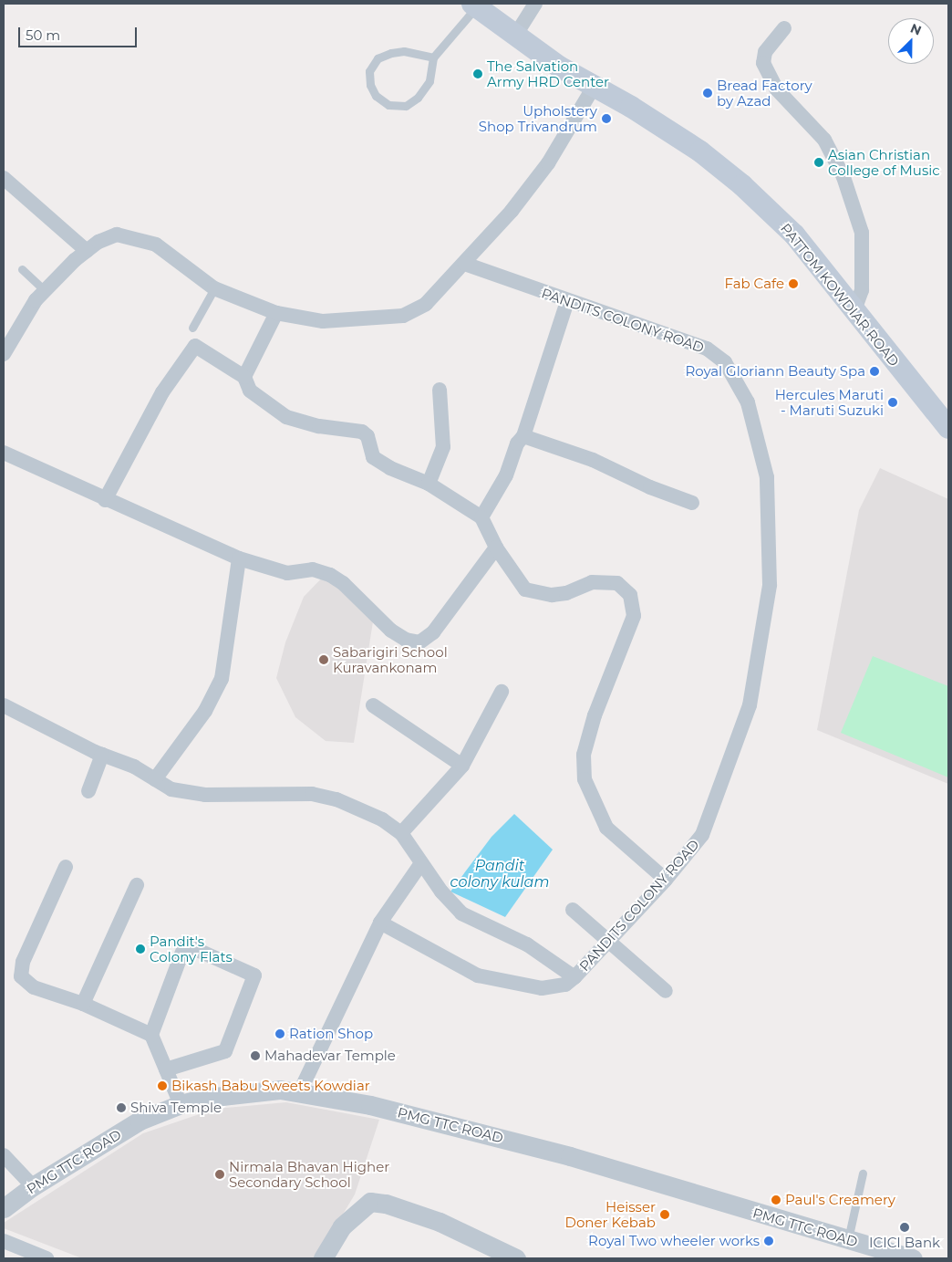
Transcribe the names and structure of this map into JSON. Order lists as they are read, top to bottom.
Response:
{
  "streets": {
    "main road": ["PATTOM KOWDIAR ROAD"],
    "street": ["PANDITS COLONY ROAD", "PMG TTC ROAD"]
  },
  "water": ["Pandit colony kulam"],
  "places": [
    "The Salvation Army HRD Center",
    "Bread Factory by Azad",
    "Upholstery Shop Trivandrum",
    "Asian Christian College of Music",
    "Fab Cafe",
    "Royal Gloriann Beauty Spa",
    "Hercules Maruti - Maruti Suzuki",
    "Sabarigiri School Kuravankonam",
    "Pandit's Colony Flats",
    "Ration Shop",
    "Mahadevar Temple",
    "Bikash Babu Sweets Kowdiar",
    "Shiva Temple",
    "Nirmala Bhavan Higher Secondary School",
    "Paul's Creamery",
    "Heisser Doner Kebab",
    "ICICI Bank",
    "Royal Two wheeler works"
  ],
  "scale_bar": "50 m",
  "north": "top right"
}
